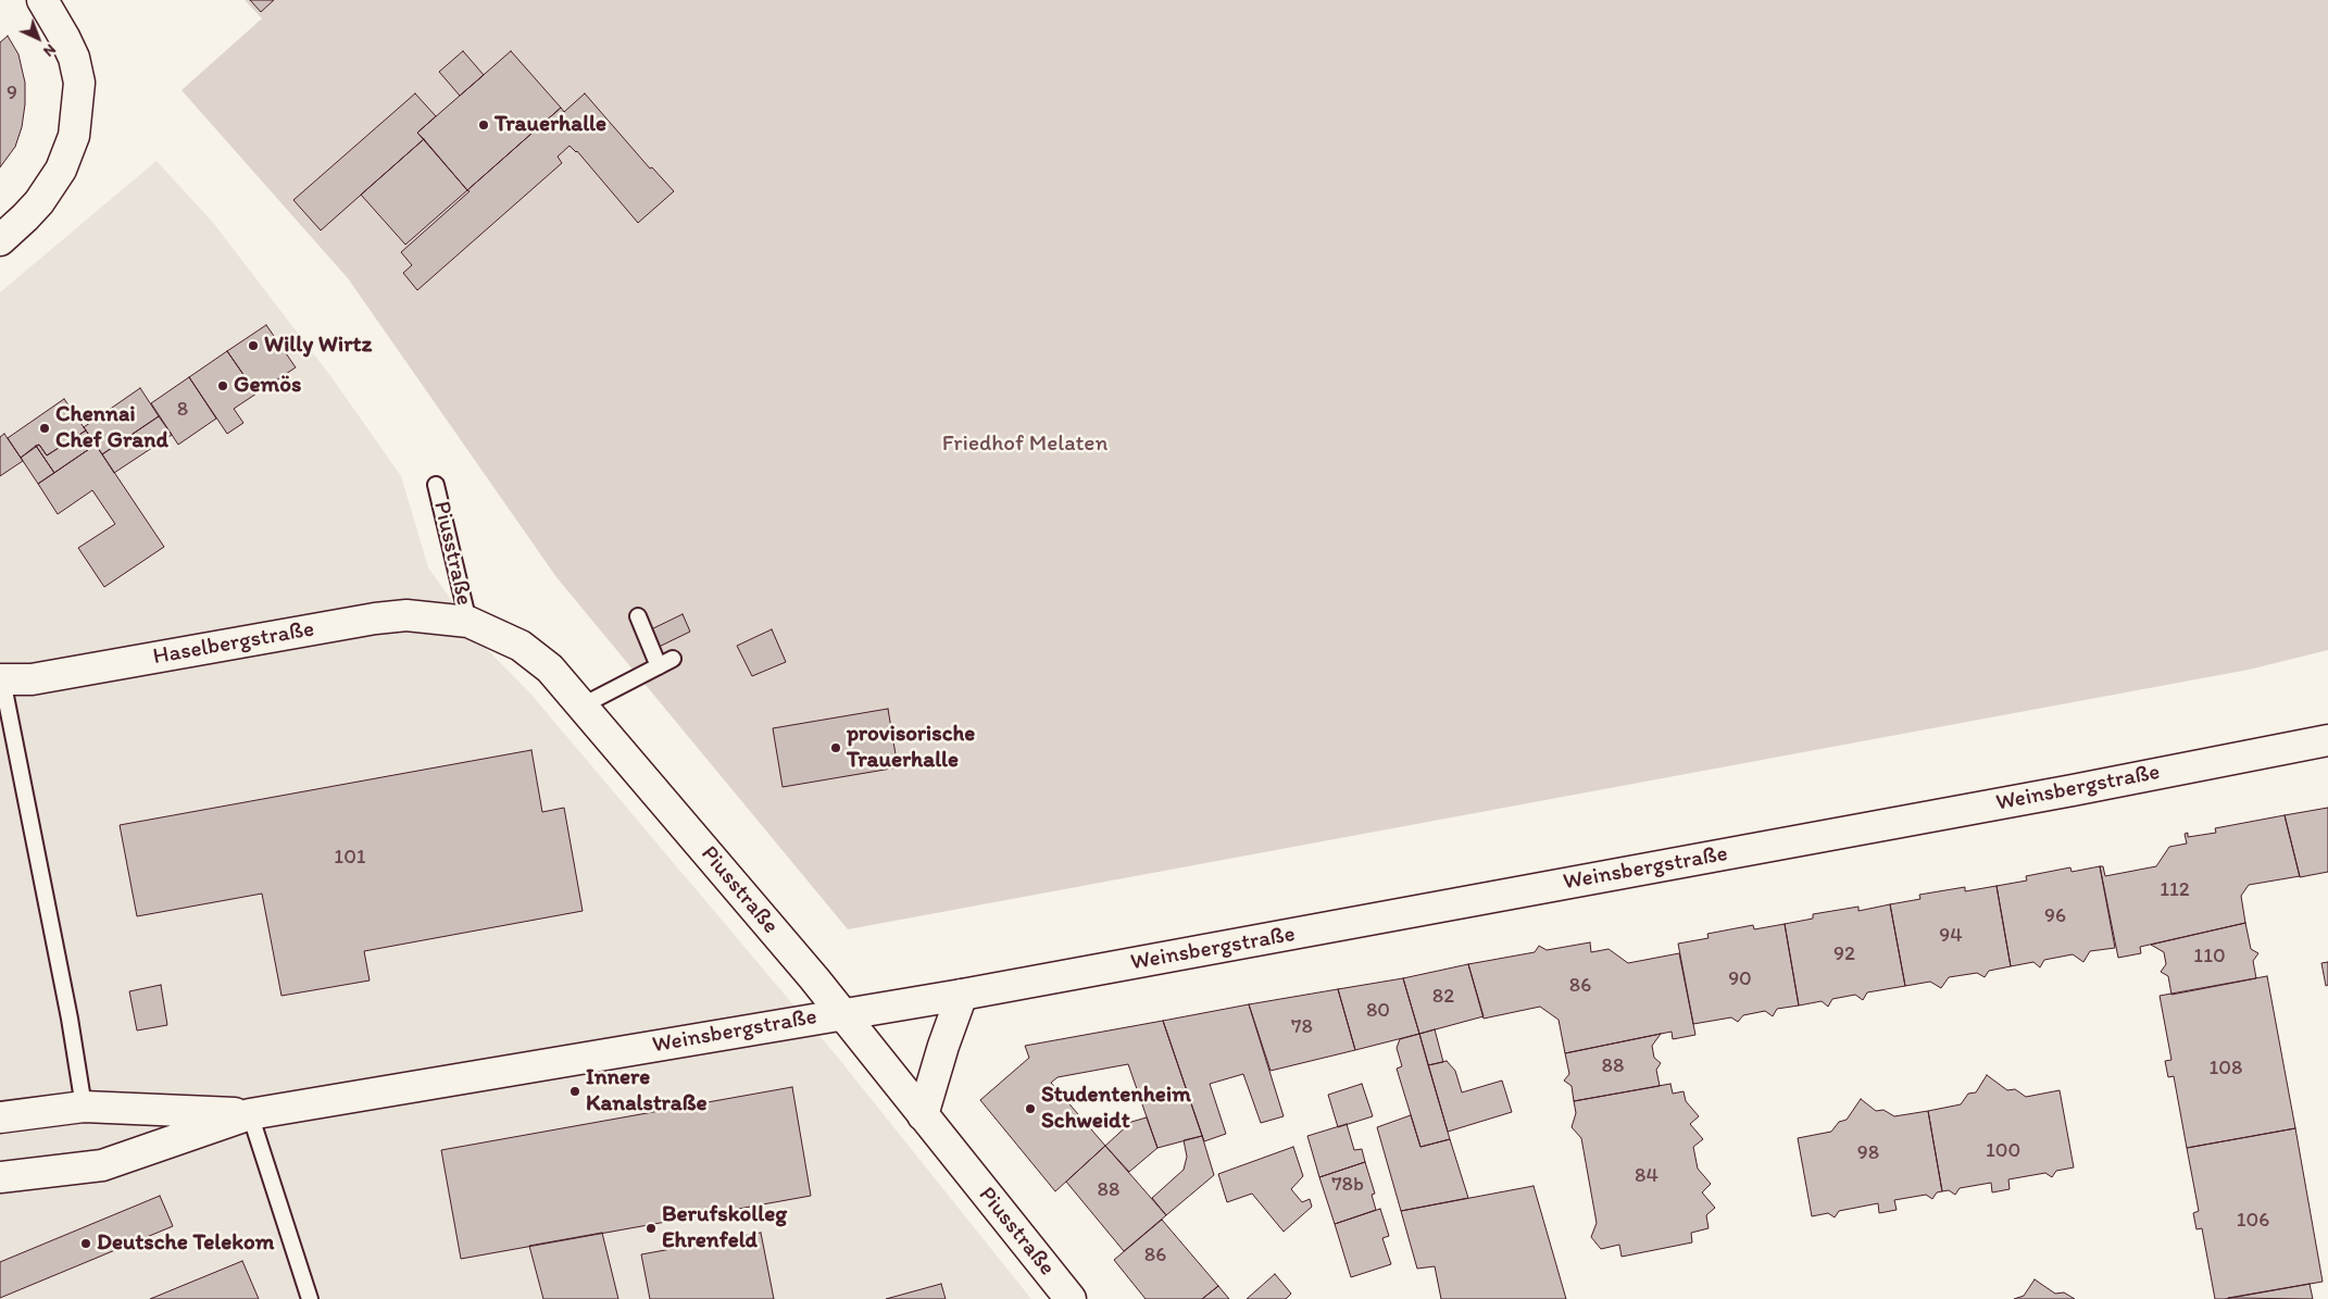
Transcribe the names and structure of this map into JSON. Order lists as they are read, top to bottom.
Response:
{
  "streets": {
    "street": ["Piusstraße", "Haselbergstraße", "Weinsbergstraße"]
  },
  "crossings": [
    ["Piusstraße", "Haselbergstraße"],
    ["Piusstraße", "Weinsbergstraße"]
  ],
  "parks": ["Friedhof Melaten"],
  "places": [
    "Trauerhalle",
    "Willy Wirtz",
    "Gemös",
    "Chennai Chef Grand",
    "provisorische Trauerhalle",
    "Innere Kanalstraße",
    "Studentenheim Schweidt",
    "Berufskolleg Ehrenfeld",
    "Deutsche Telekom"
  ],
  "house_numbers": [
    "9",
    "8",
    "101",
    "112",
    "96",
    "94",
    "92",
    "110",
    "90",
    "86",
    "82",
    "80",
    "78",
    "88",
    "108",
    "100",
    "98",
    "84",
    "78b",
    "88",
    "106",
    "86"
  ],
  "north": "bottom right"
}
